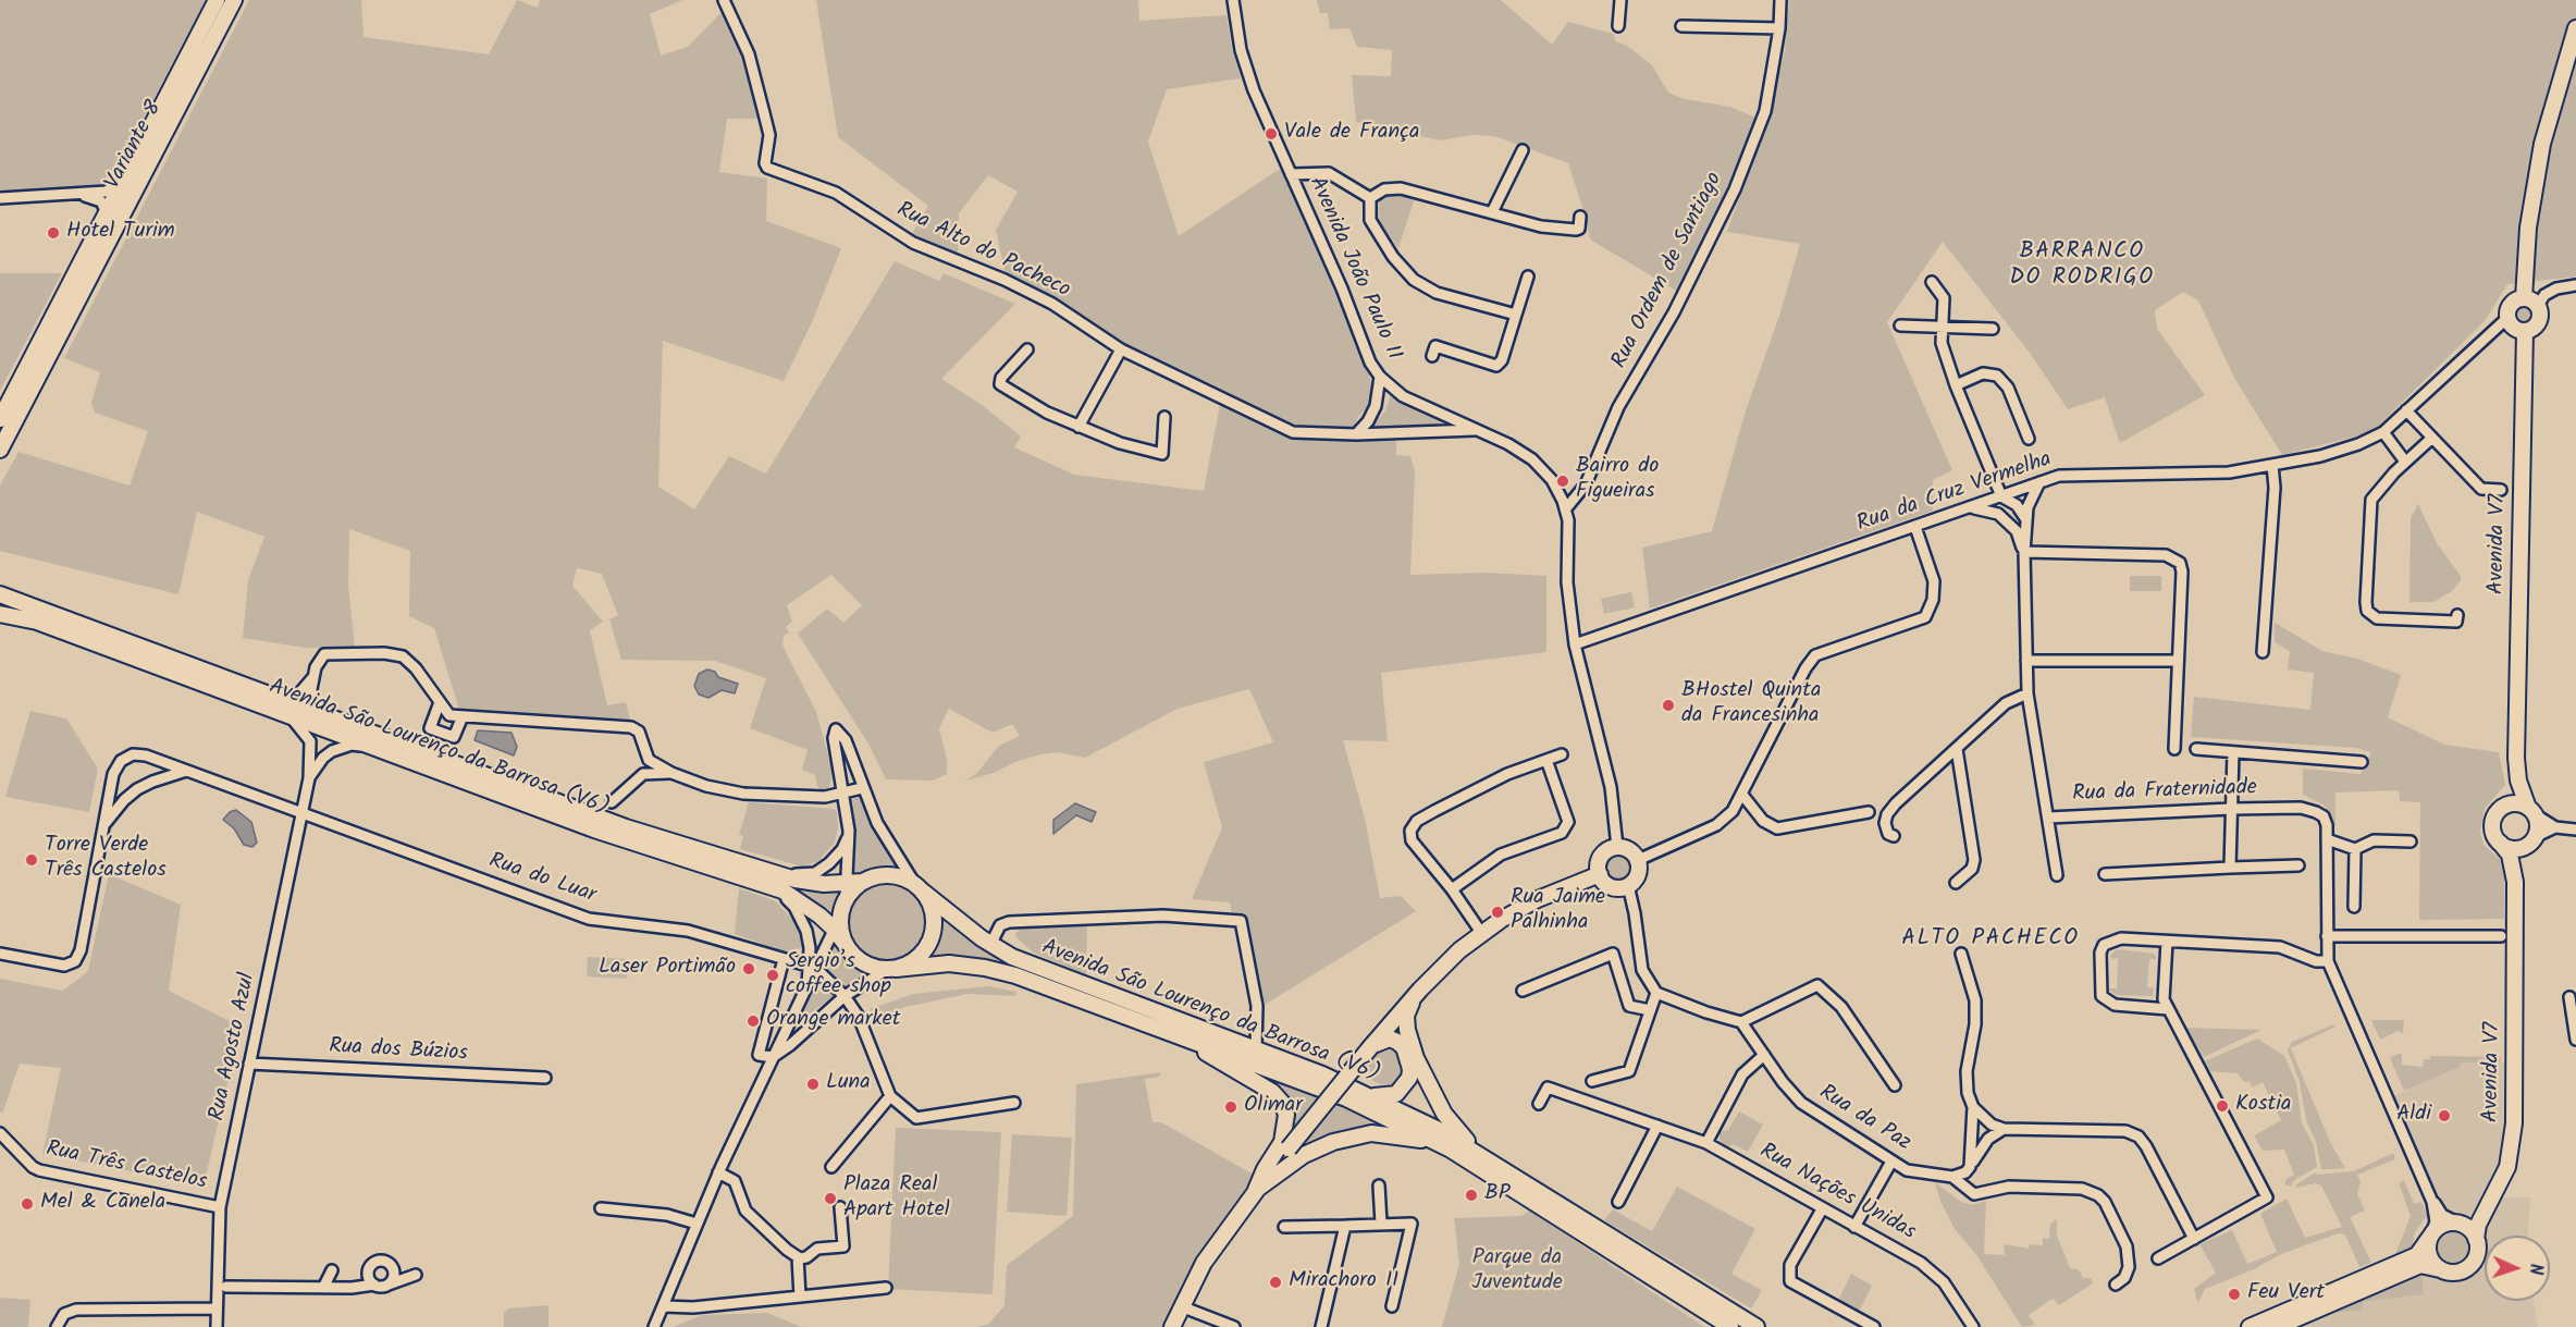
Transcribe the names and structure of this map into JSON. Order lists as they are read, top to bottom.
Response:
{
  "streets": {
    "main road": ["Variante 8", "Avenida V7", "Avenida São Lourenço da Barrosa (V6)"],
    "street": [
      "Rua Alto do Pacheco",
      "Avenida João Paulo II",
      "Rua Ordem de Santiago",
      "Rua da Cruz Vermelha",
      "Rua da Fraternidade",
      "Rua do Luar",
      "Rua Agosto Azul",
      "Rua dos Búzios",
      "Rua da Paz",
      "Rua Três Castelos",
      "Rua Nações Unidas"
    ]
  },
  "crossings": [
    ["Rua Alto do Pacheco", "Avenida João Paulo II"],
    ["Avenida João Paulo II", "Rua Ordem de Santiago"],
    ["Avenida João Paulo II", "Rua da Cruz Vermelha"],
    ["Rua da Cruz Vermelha", "Avenida V7"],
    ["Rua da Cruz Vermelha", "Rua da Fraternidade"],
    ["Avenida São Lourenço da Barrosa (V6)", "Rua Agosto Azul"],
    ["Rua do Luar", "Rua Agosto Azul"],
    ["Rua Agosto Azul", "Rua dos Búzios"],
    ["Rua Agosto Azul", "Rua Três Castelos"]
  ],
  "districts": ["BARRANCO DO RODRIGO", "ALTO PACHECO"],
  "parks": ["Parque da Juventude"],
  "places": [
    "Vale de França",
    "Hotel Turim",
    "Bairro do Figueiras",
    "BHostel Quinta da Francesinha",
    "Torre Verde Três Castelos",
    "Rua Jaime Palhinha",
    "Laser Portimão",
    "Sergio’s coffee shop",
    "Orange market",
    "Luna",
    "Kostia",
    "Olimar",
    "Aldi",
    "BP",
    "Plaza Real Apart Hotel",
    "Mel & Canela",
    "Mirachoro II",
    "Feu Vert"
  ],
  "north": "right"
}
